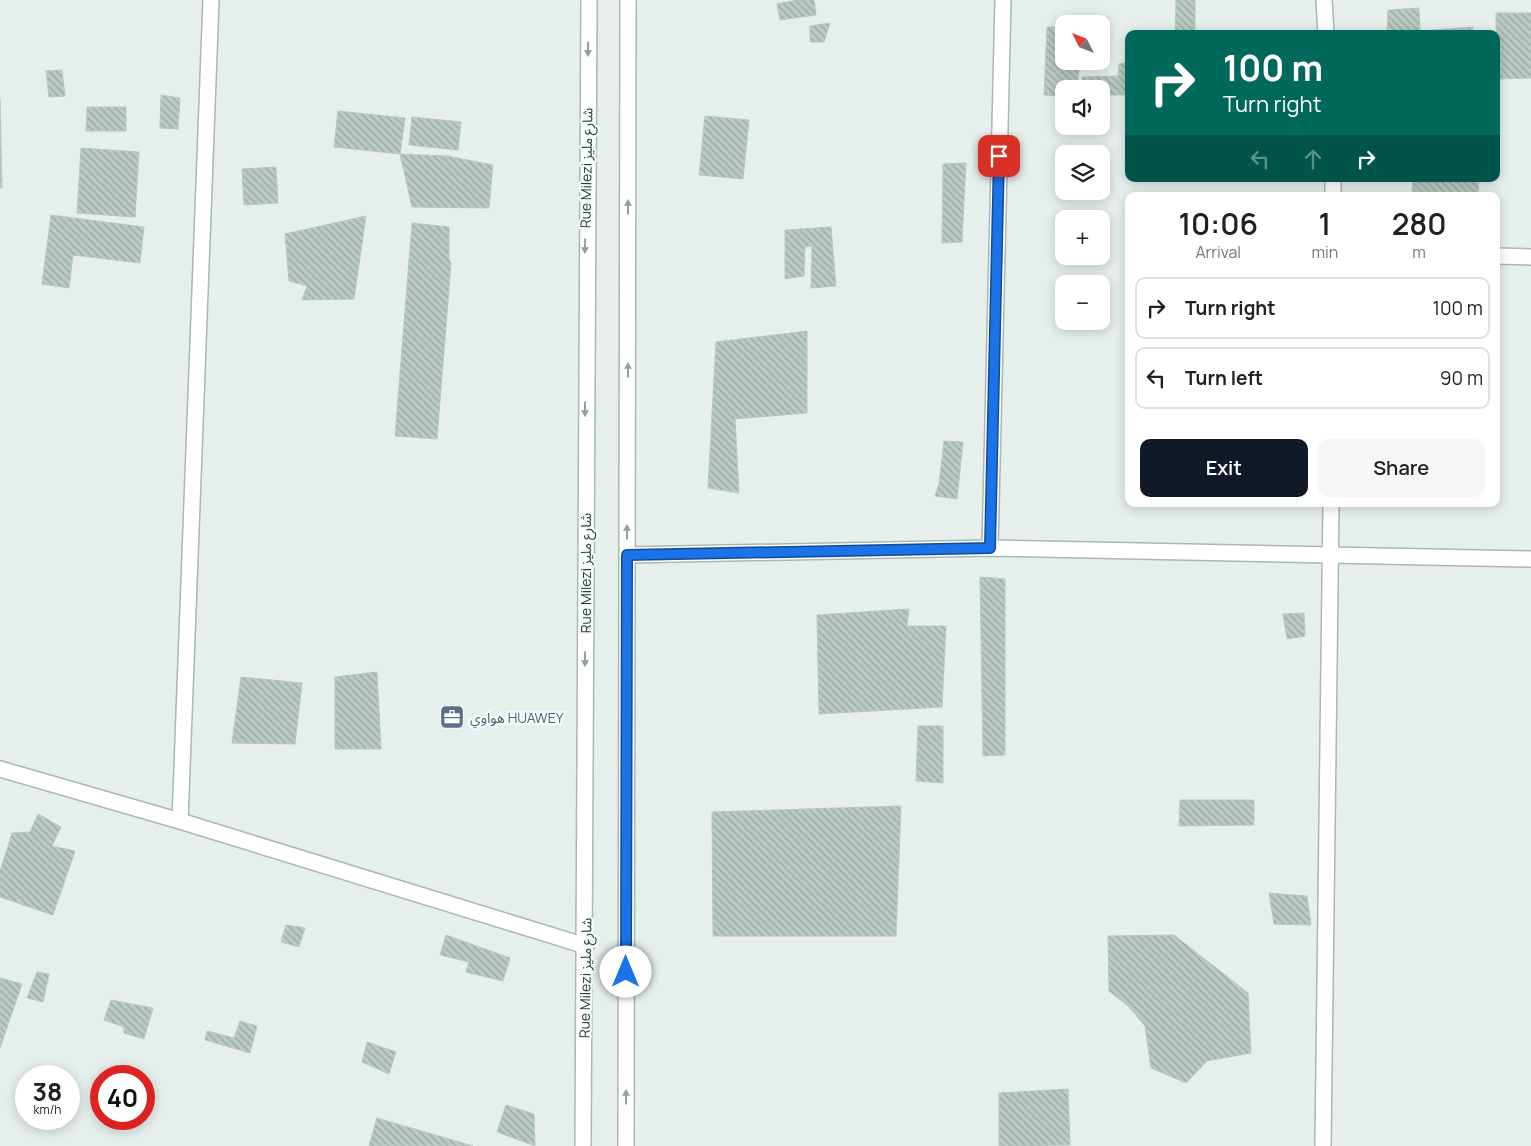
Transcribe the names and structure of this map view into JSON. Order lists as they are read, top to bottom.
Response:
{
  "streets": {
    "street": ["Rue Milezi شارع مليز"]
  },
  "places": {
    "office": ["هواوي HUAWEY"]
  },
  "north": "top left",
  "page": {
    "map_buttons": ["+", "−"],
    "turn": ["100 m", "Turn right"],
    "eta": [
      "10:06",
      "Arrival",
      "1",
      "min",
      "280",
      "m"
    ],
    "list": [
      {
        "name": "Turn right",
        "value": "100 m"
      },
      {
        "name": "Turn left",
        "value": "90 m"
      }
    ],
    "buttons": ["Exit", "Share"],
    "speed": "38 km/h",
    "limit": "40"
  }
}
